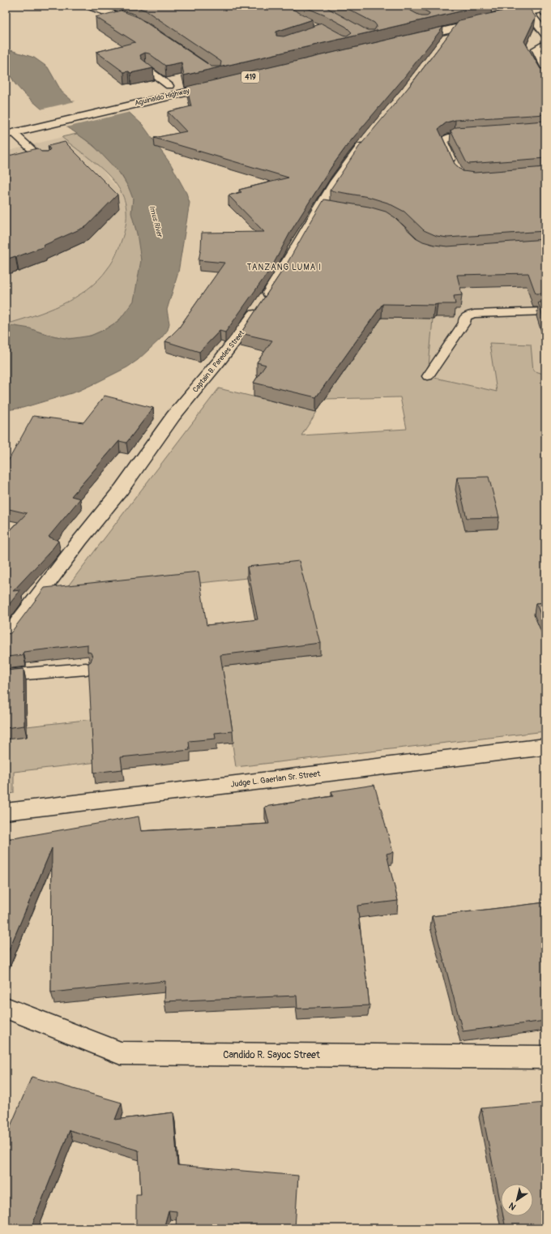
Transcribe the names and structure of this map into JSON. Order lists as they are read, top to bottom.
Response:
{
  "streets": {
    "main road": [
      "Aguinaldo Highway",
      "Captain B. Paredes Street",
      "Judge L. Gaerlan Sr. Street",
      "Candido R. Sayoc Street"
    ]
  },
  "districts": ["TANZANG LUMA I"],
  "water": ["Imus River"],
  "north": "bottom left"
}
